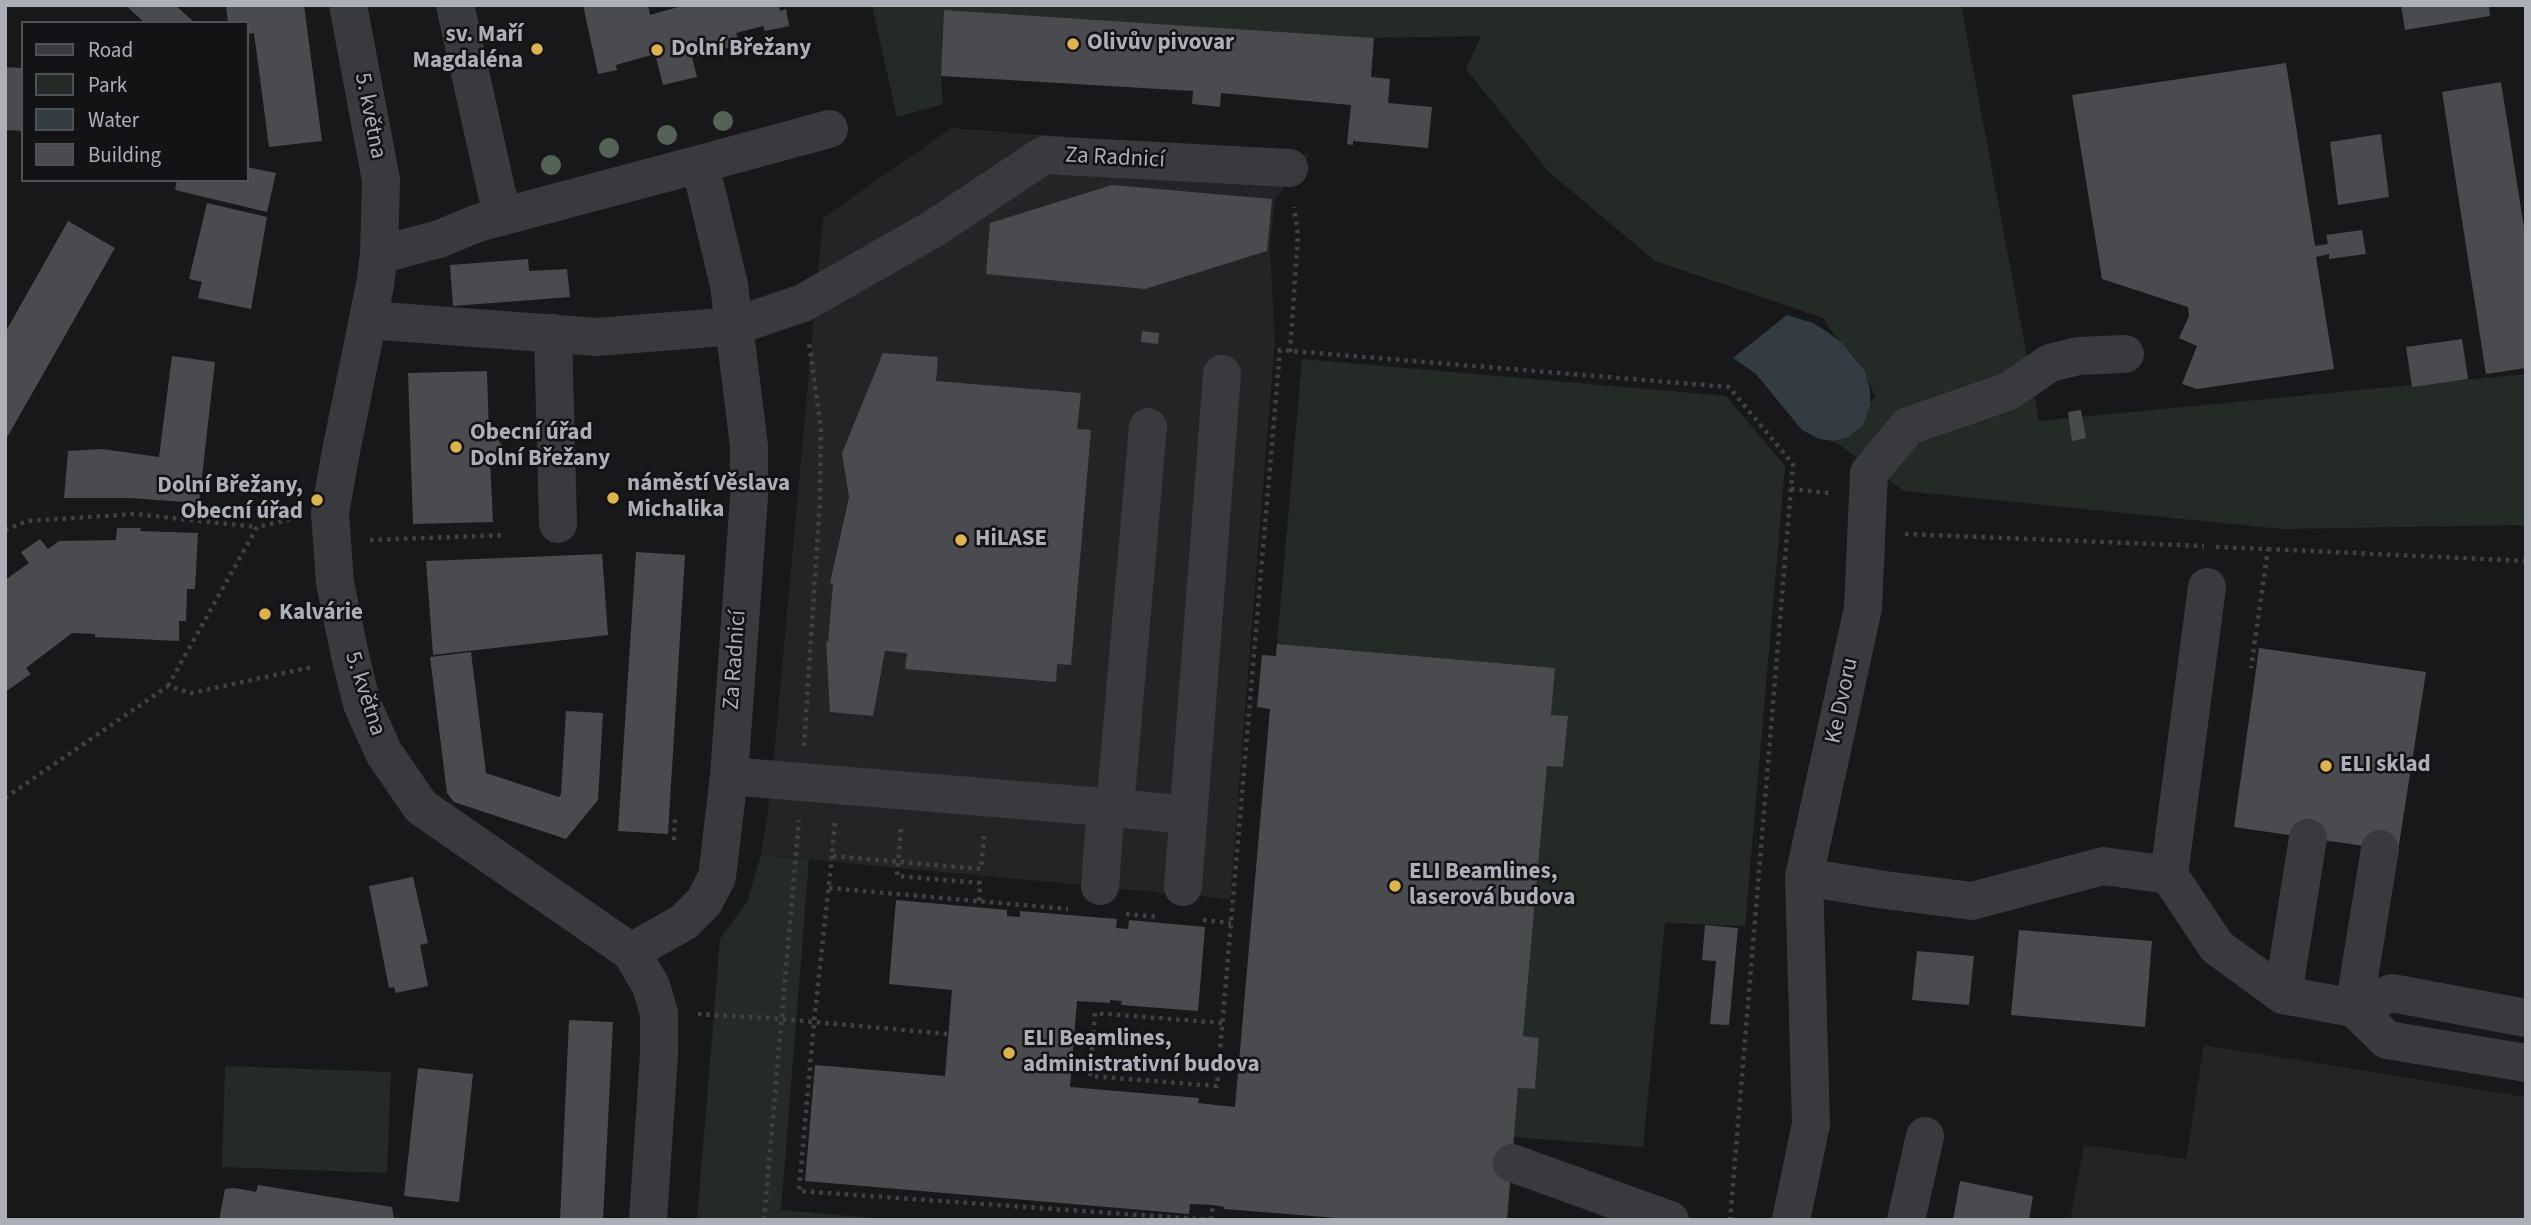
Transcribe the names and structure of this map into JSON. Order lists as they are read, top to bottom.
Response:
{
  "streets": {
    "street": ["5. května", "Za Radnicí", "Ke Dvoru"]
  },
  "crossings": [
    ["5. května", "Za Radnicí"]
  ],
  "places": [
    "Olivův pivovar",
    "sv. Maří Magdaléna",
    "Dolní Břežany",
    "Obecní úřad Dolní Břežany",
    "náměstí Věslava Michalika",
    "Dolní Břežany, Obecní úřad",
    "HiLASE",
    "Kalvárie",
    "ELI sklad",
    "ELI Beamlines, laserová budova",
    "ELI Beamlines, administrativní budova"
  ],
  "legend": [
    "Road",
    "Park",
    "Water",
    "Building"
  ]
}
